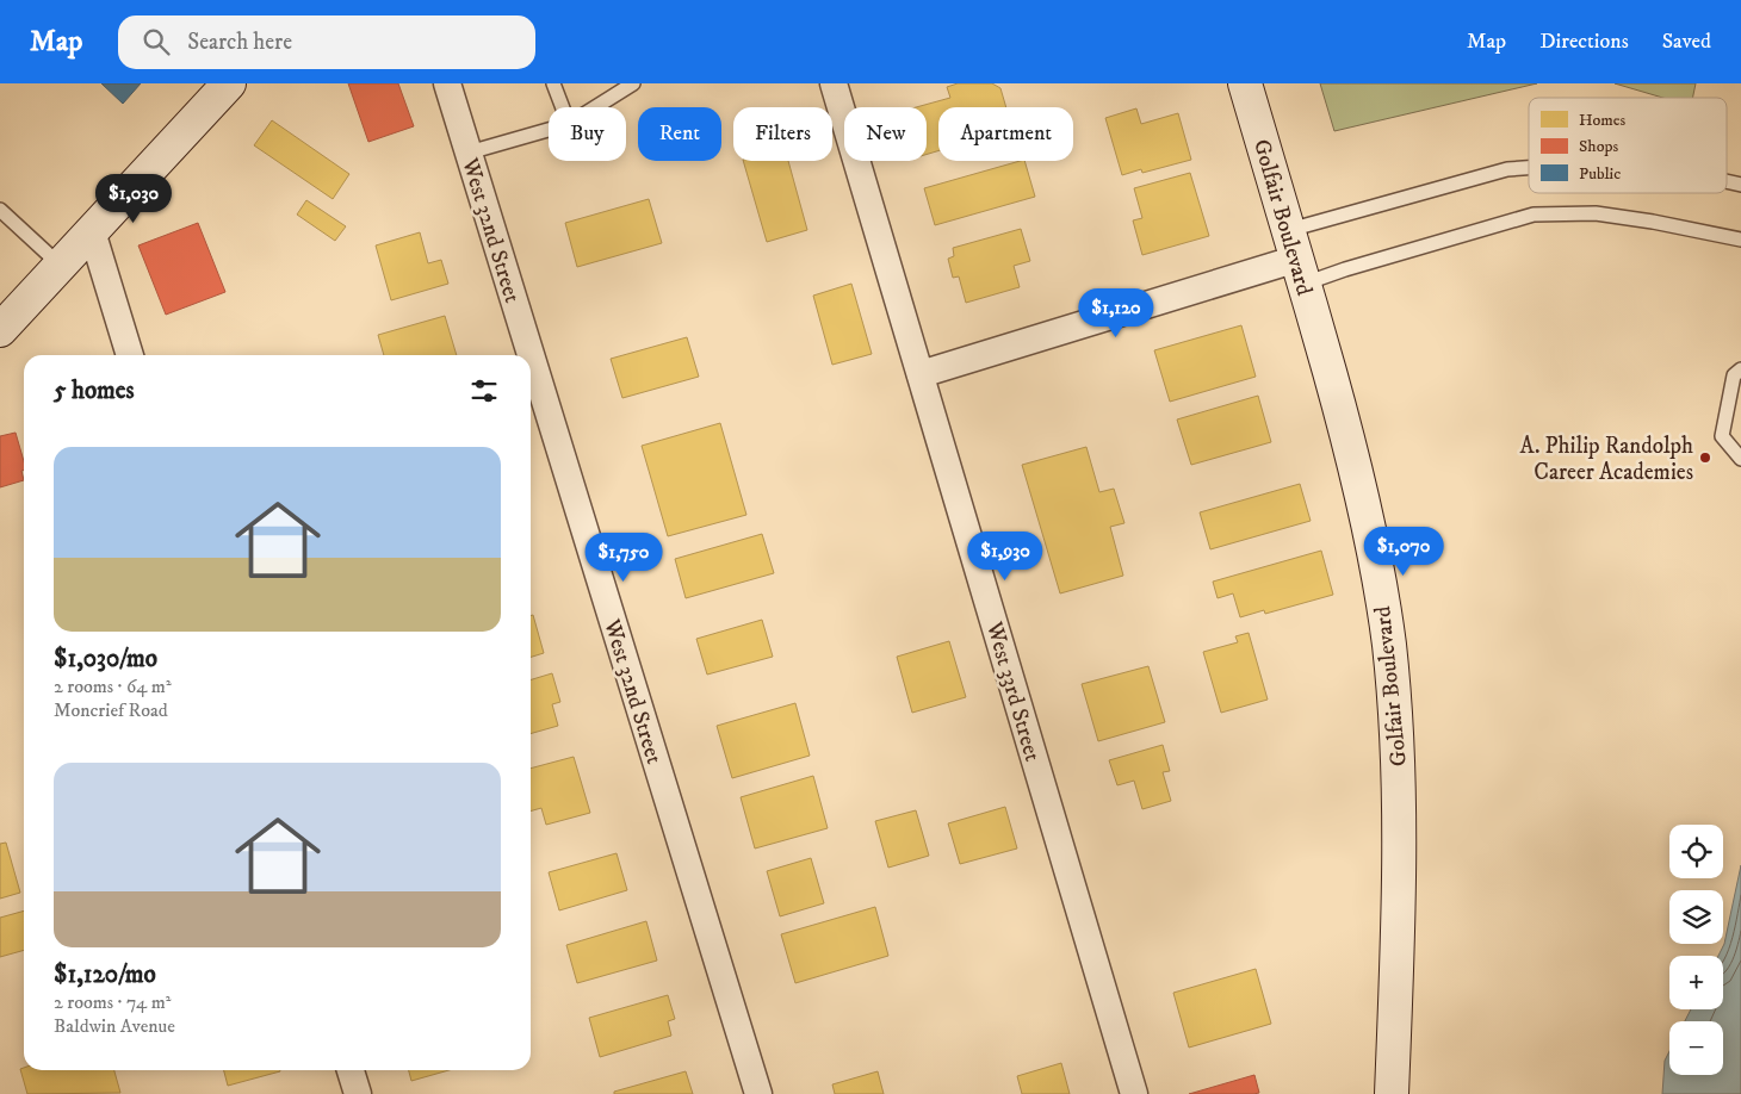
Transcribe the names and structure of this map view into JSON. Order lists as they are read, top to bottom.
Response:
{
  "streets": {
    "main road": ["Golfair Boulevard"],
    "street": ["West 32nd Street", "West 33rd Street"]
  },
  "places": ["A. Philip Randolph Career Academies"],
  "legend": ["Homes", "Shops", "Public"],
  "page": {
    "header": "Map",
    "search": "Search here",
    "nav": ["Map", "Directions", "Saved"],
    "chip": [
      "Buy",
      "Rent",
      "Filters",
      "New",
      "Apartment"
    ],
    "price": [
      "$1,030",
      "$1,120",
      "$1,070",
      "$1,930",
      "$1,750"
    ],
    "heading": "5 homes",
    "list": [
      {
        "name": "$1,030/mo",
        "note": "2 rooms · 64 m² · Moncrief Road"
      },
      {
        "name": "$1,120/mo",
        "note": "2 rooms · 74 m² · Baldwin Avenue"
      }
    ],
    "map_buttons": ["+", "−"]
  }
}
